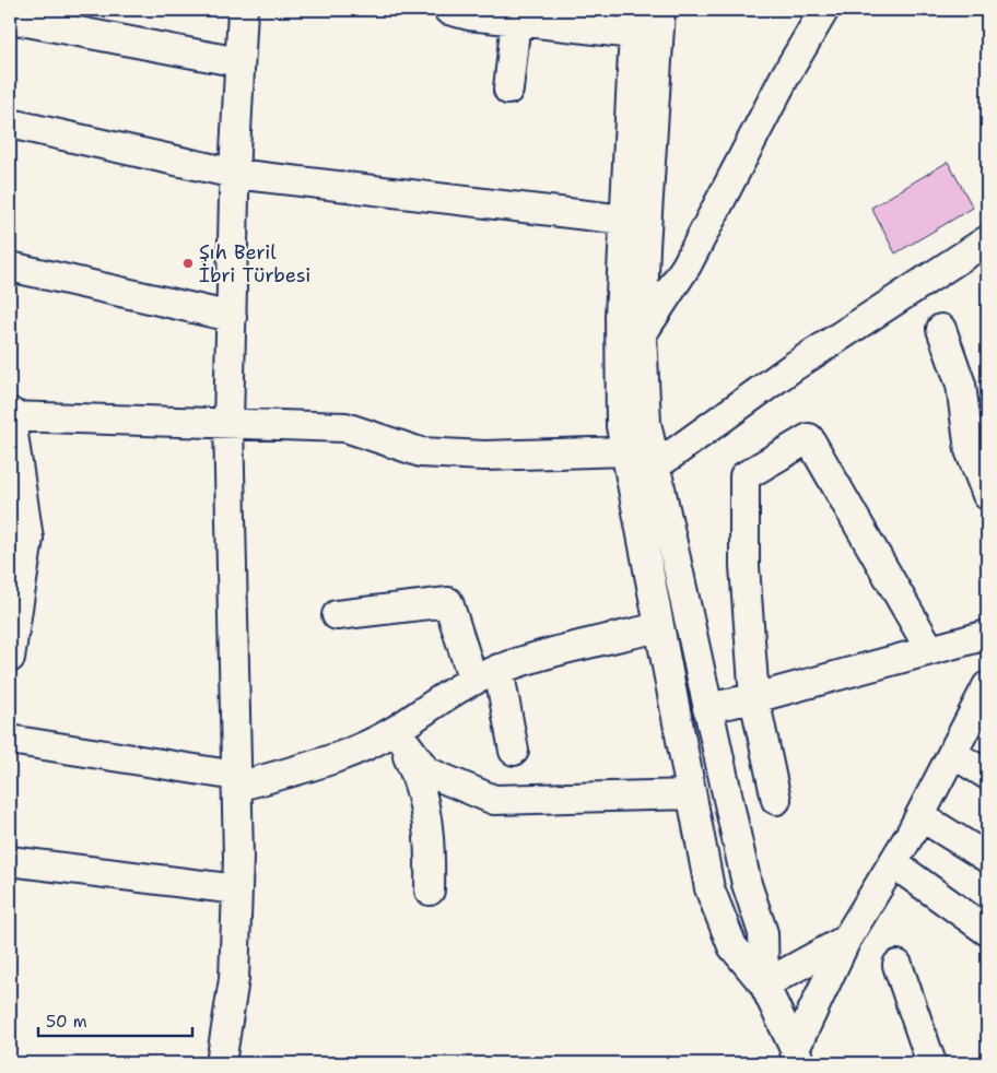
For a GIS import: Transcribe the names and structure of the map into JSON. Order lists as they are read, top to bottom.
{
  "places": ["Şıh Beril İbri Türbesi"],
  "scale_bar": "50 m"
}
